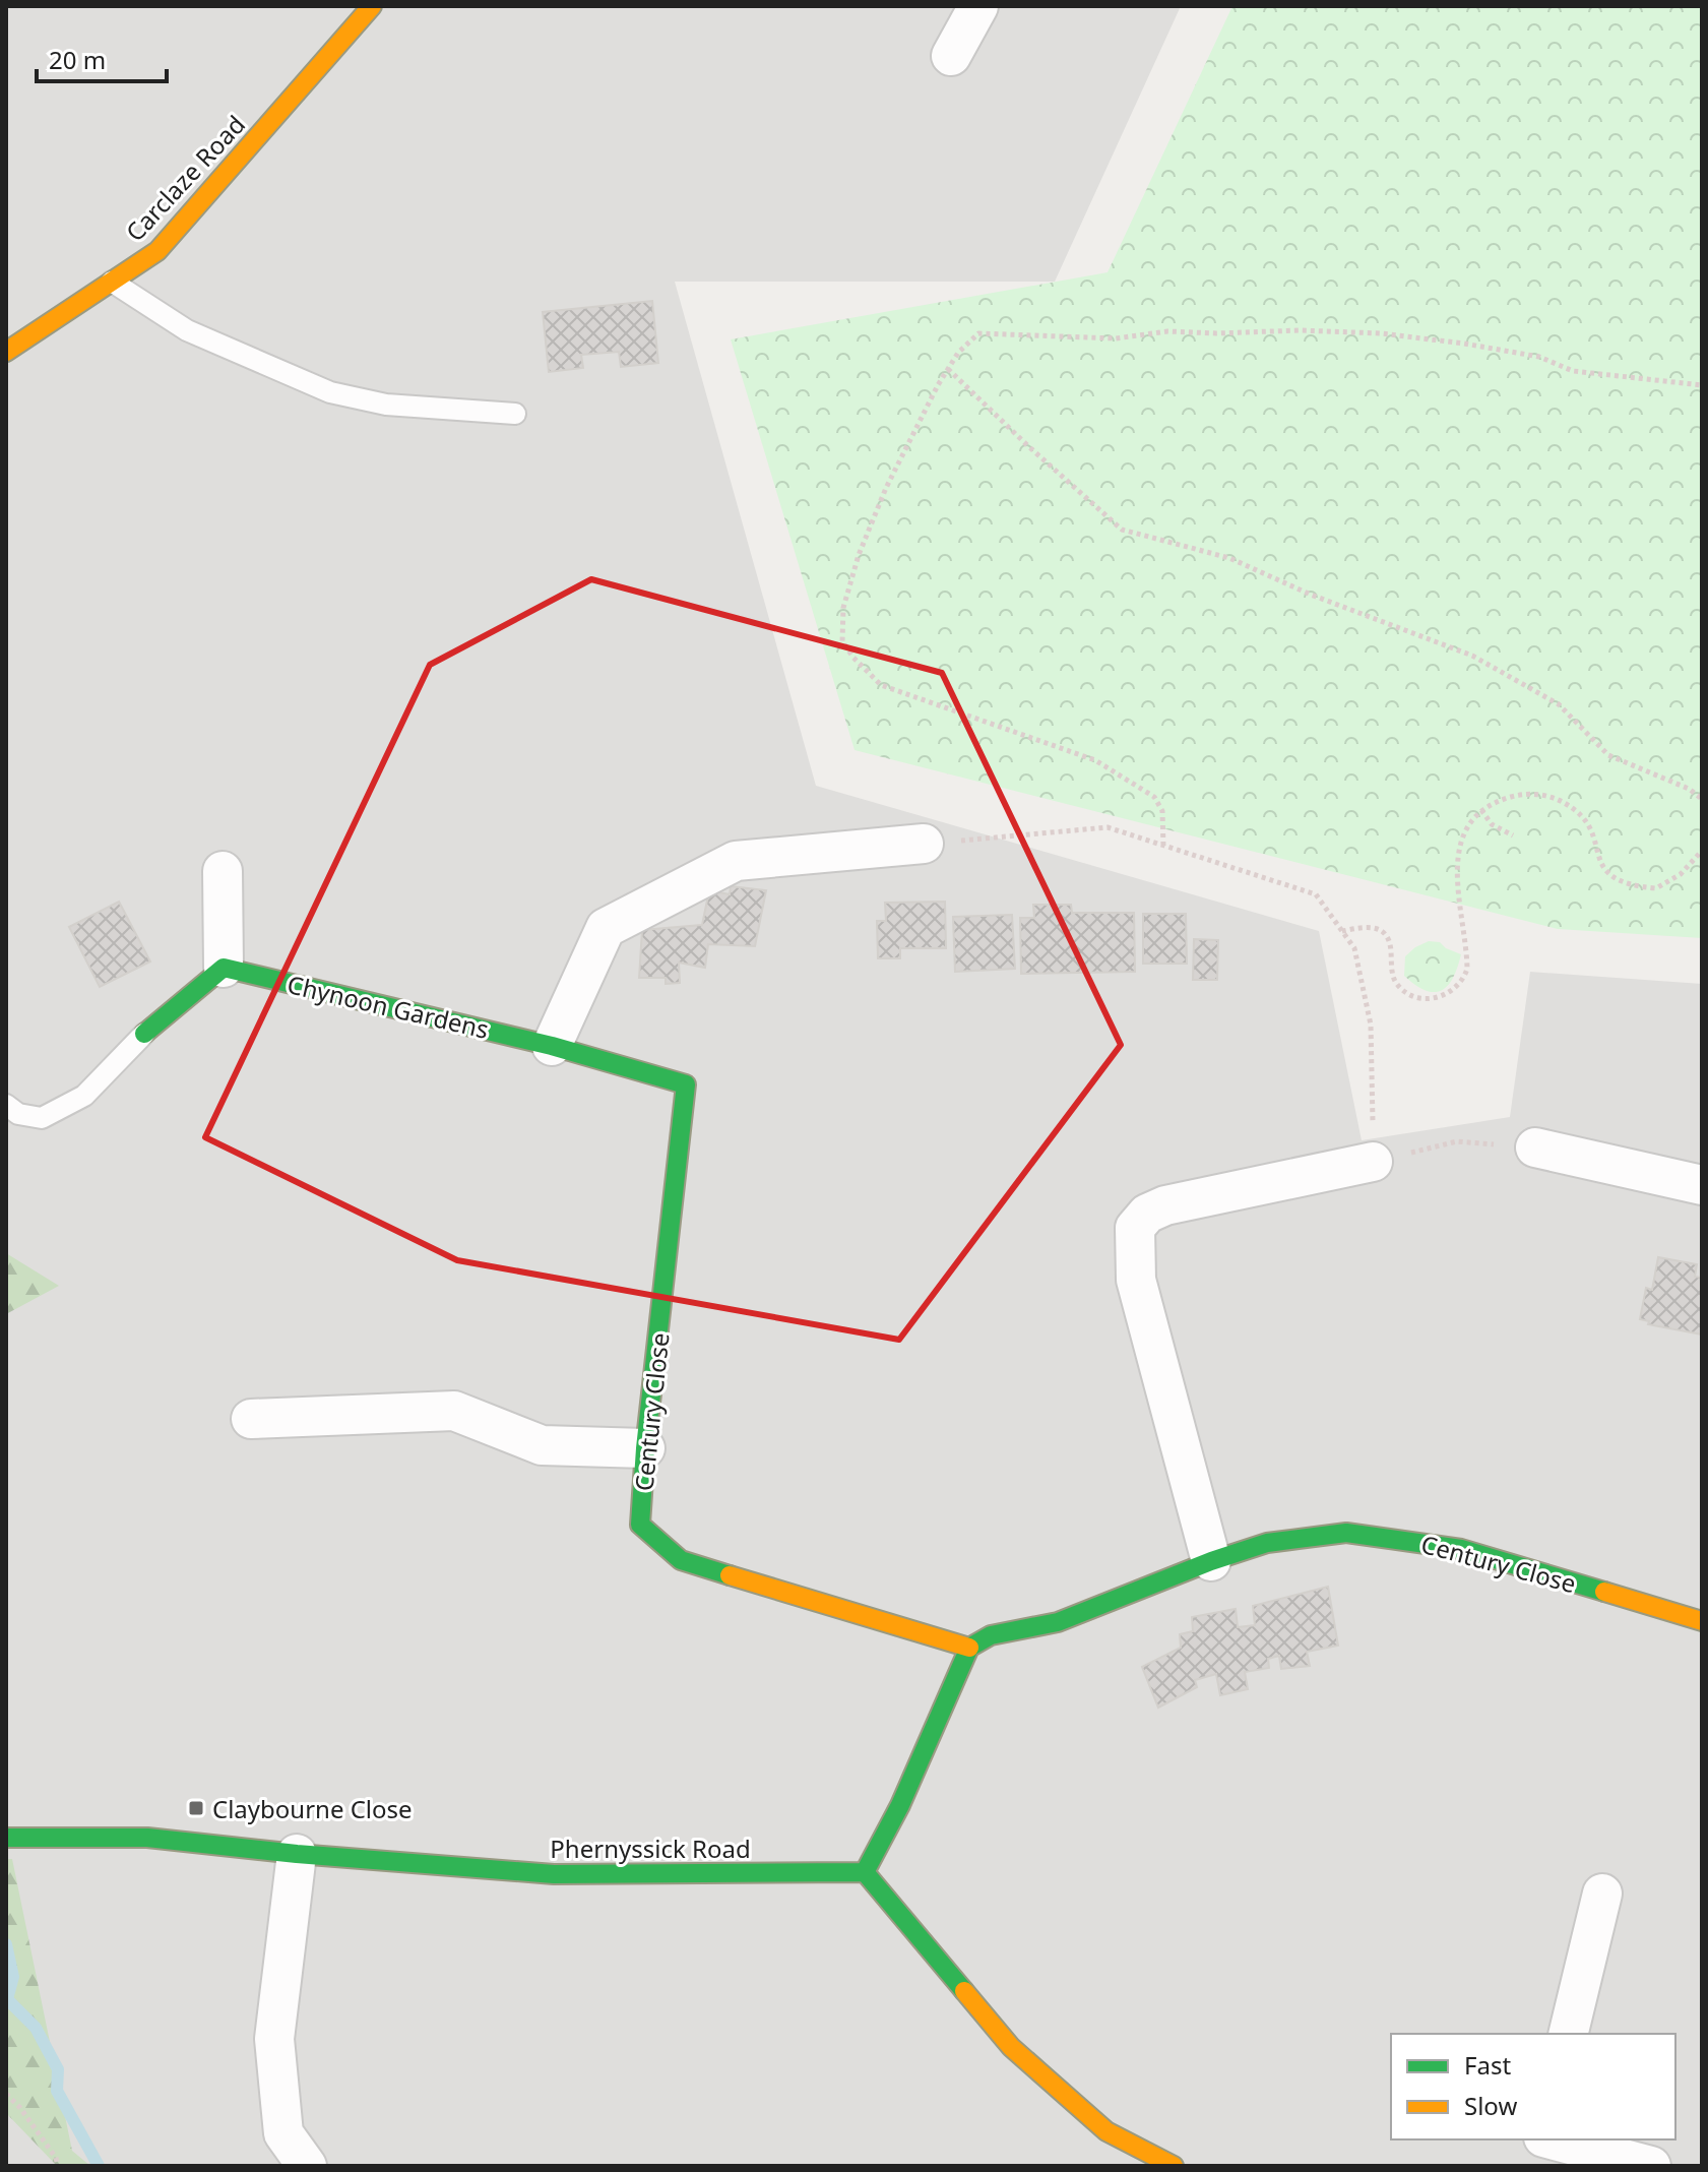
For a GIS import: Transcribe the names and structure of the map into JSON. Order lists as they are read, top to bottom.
{
  "streets": {
    "street": [
      "Carclaze Road",
      "Chynoon Gardens",
      "Century Close",
      "Phernyssick Road"
    ]
  },
  "crossings": [
    ["Chynoon Gardens", "Century Close"]
  ],
  "places": {
    "transit": ["Claybourne Close"]
  },
  "legend": ["Fast", "Slow"],
  "scale_bar": "20 m"
}
